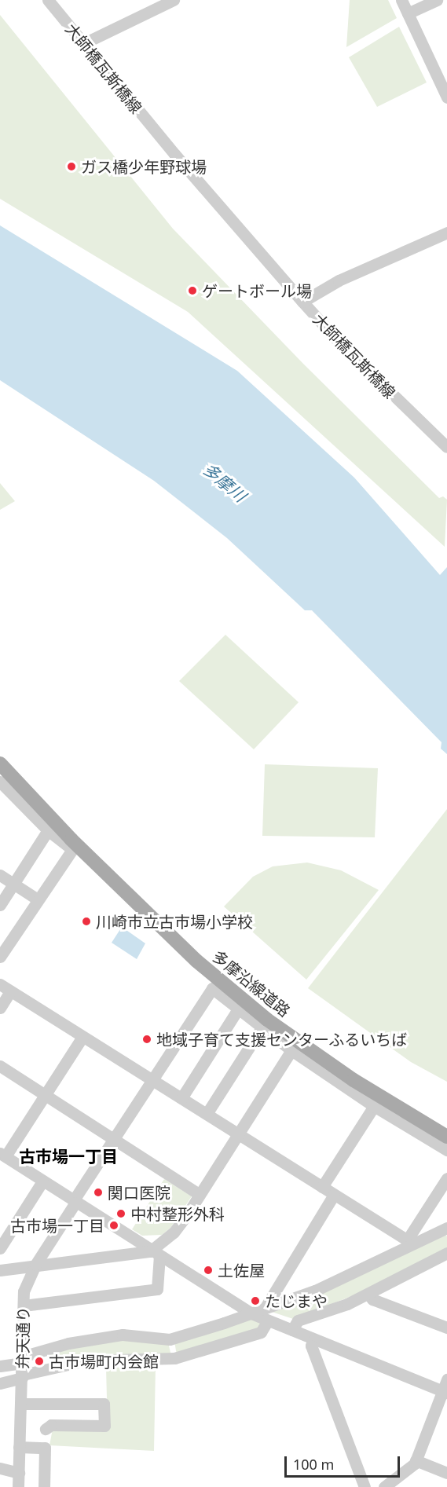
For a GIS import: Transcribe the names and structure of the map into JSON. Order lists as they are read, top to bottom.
{
  "streets": {
    "main road": ["多摩沿線道路"],
    "street": ["大師橋瓦斯橋線", "弁天通り"]
  },
  "districts": ["古市場一丁目"],
  "water": ["多摩川"],
  "places": [
    "ガス橋少年野球場",
    "ゲートボール場",
    "川崎市立古市場小学校",
    "地域子育て支援センターふるいちば",
    "関口医院",
    "中村整形外科",
    "古市場一丁目",
    "土佐屋",
    "たじまや",
    "古市場町内会館"
  ],
  "scale_bar": "100 m"
}
